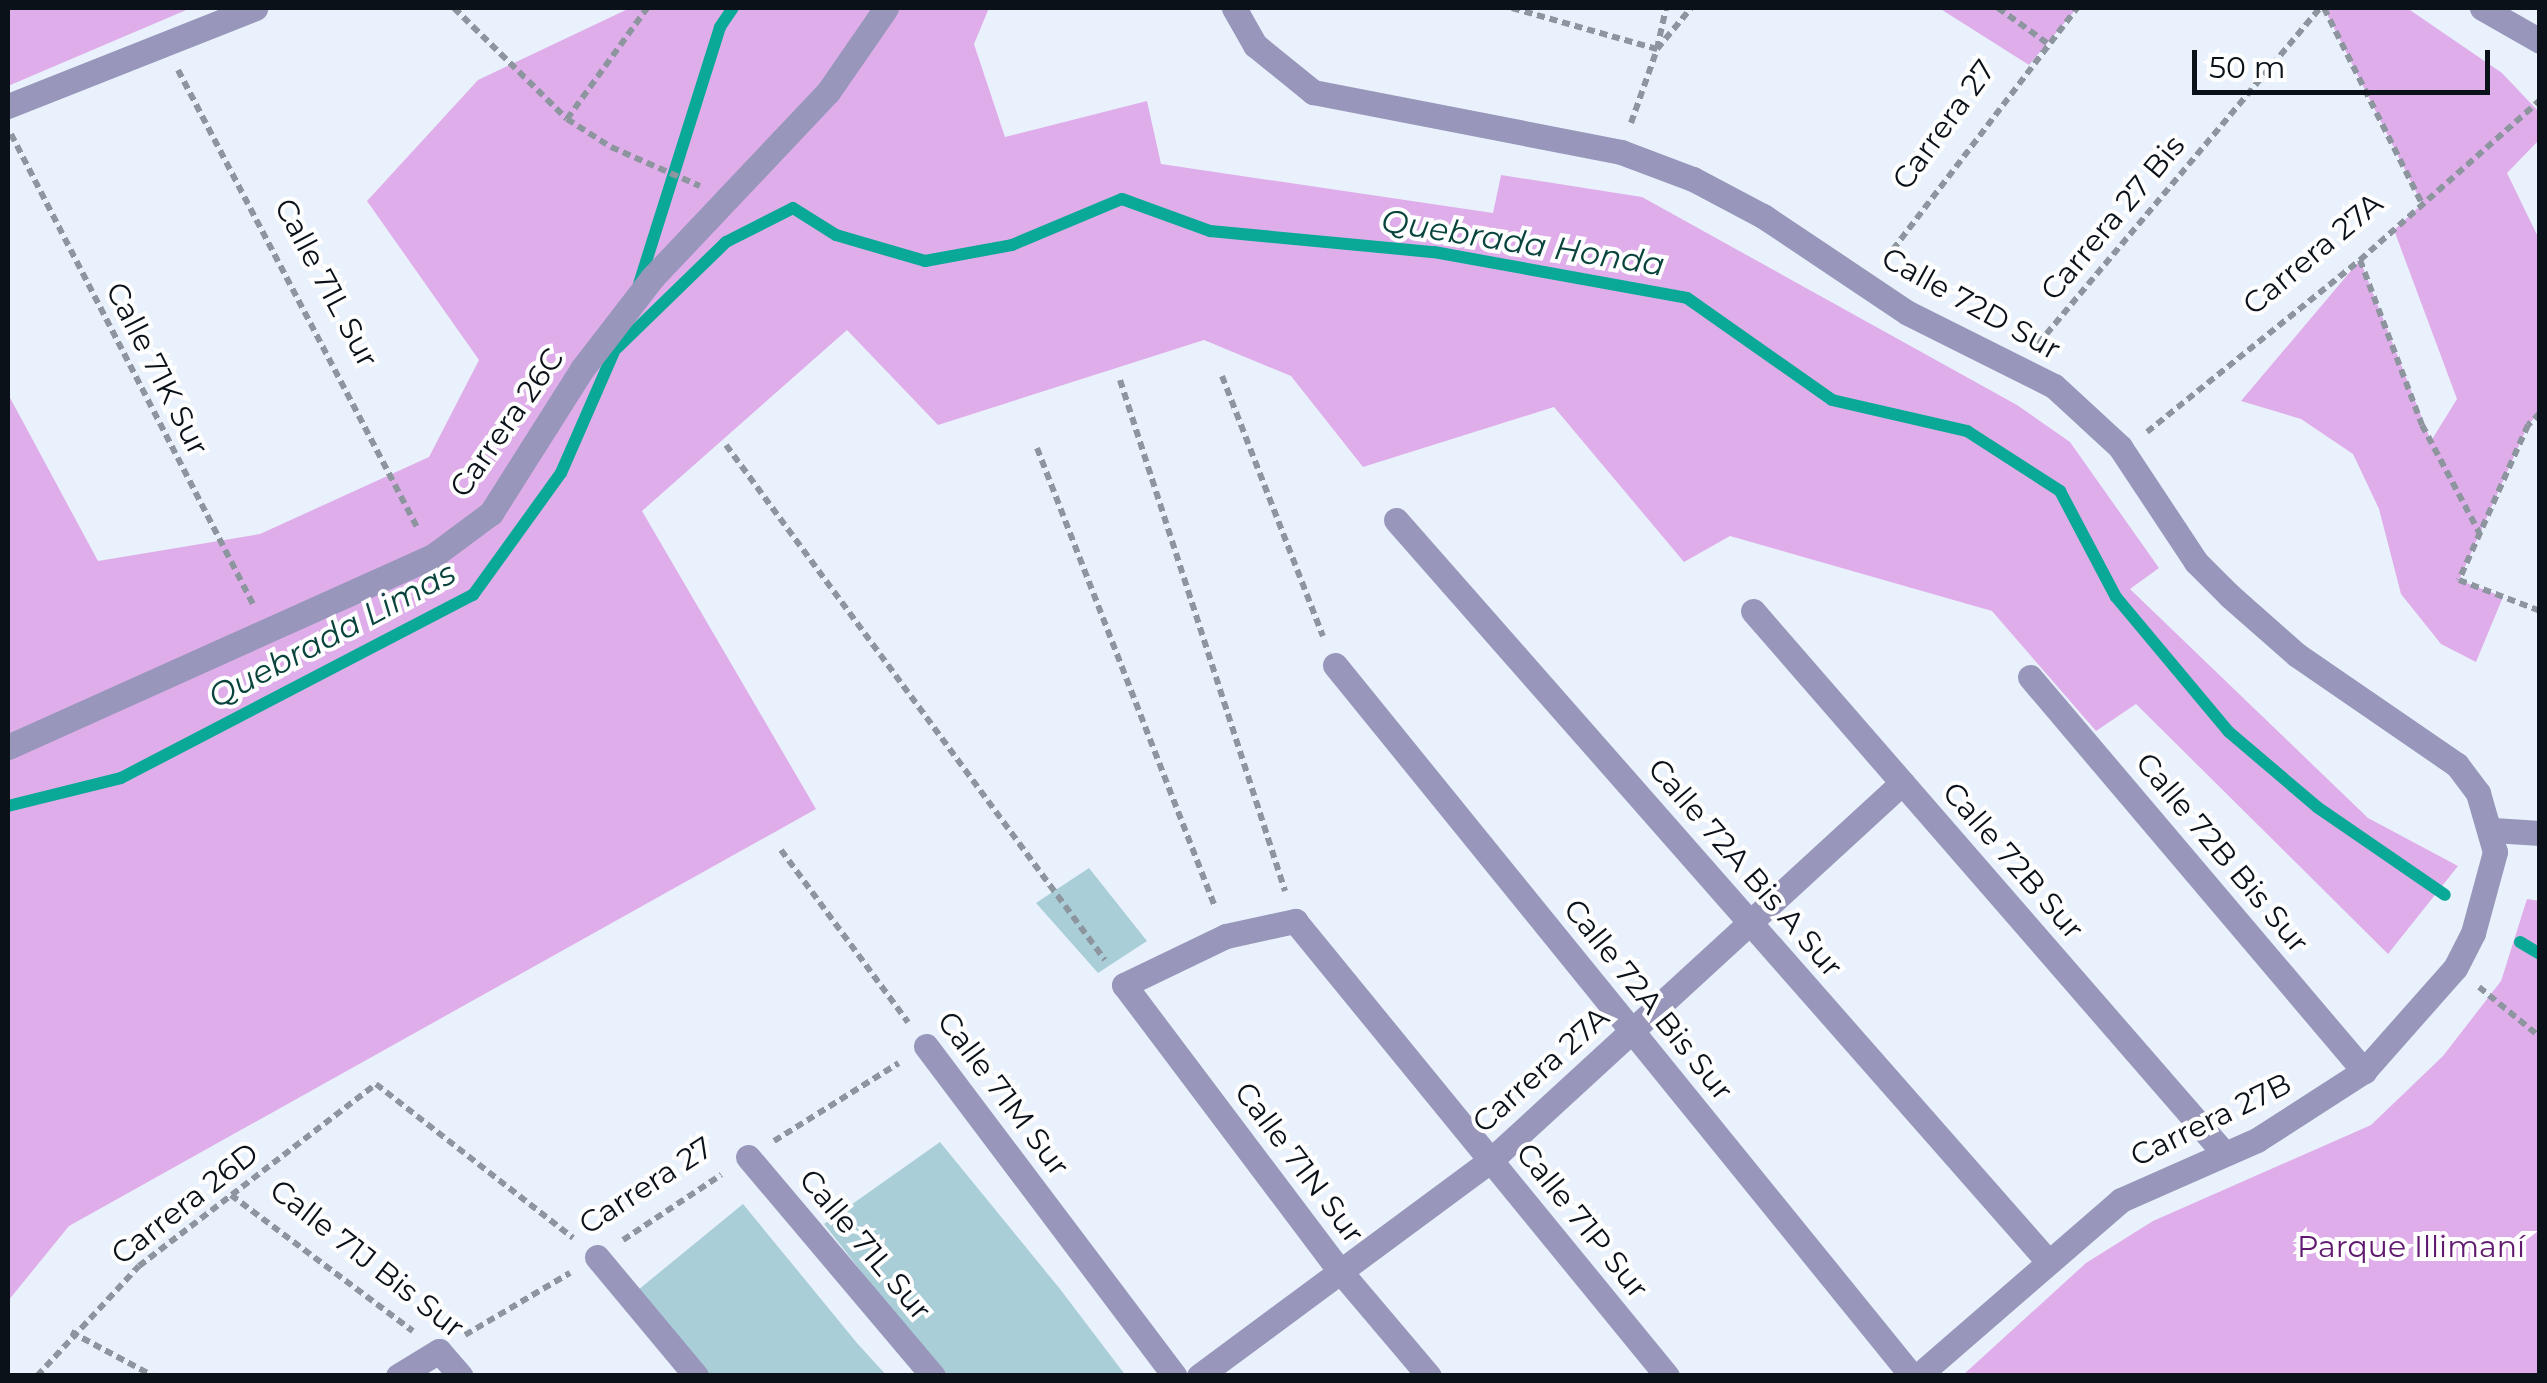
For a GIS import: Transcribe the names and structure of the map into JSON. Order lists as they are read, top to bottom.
{
  "streets": {
    "street": [
      "Carrera 27A",
      "Calle 71L Sur",
      "Calle 72D Sur",
      "Carrera 26C",
      "Calle 72B Bis Sur",
      "Calle 72B Sur",
      "Calle 72A Bis A Sur",
      "Calle 72A Bis Sur",
      "Calle 71M Sur",
      "Carrera 27B",
      "Calle 71N Sur",
      "Calle 71P Sur",
      "Calle 71J Bis Sur"
    ],
    "path": [
      "Carrera 27",
      "Carrera 27 Bis",
      "Calle 71K Sur",
      "Carrera 26D"
    ]
  },
  "crossings": [
    ["Carrera 27", "Calle 71L Sur"],
    ["Carrera 27", "Calle 72D Sur"],
    ["Carrera 27", "Calle 71M Sur"],
    ["Carrera 27", "Carrera 26D"],
    ["Carrera 27", "Calle 71J Bis Sur"],
    ["Carrera 27 Bis", "Calle 72D Sur"],
    ["Carrera 27A", "Calle 72D Sur"],
    ["Carrera 27A", "Calle 72B Sur"],
    ["Carrera 27A", "Calle 72A Bis A Sur"],
    ["Carrera 27A", "Calle 72A Bis Sur"],
    ["Carrera 27A", "Calle 71N Sur"],
    ["Carrera 27A", "Calle 71P Sur"],
    ["Calle 71L Sur", "Carrera 26C"],
    ["Calle 72D Sur", "Carrera 27B"],
    ["Calle 71K Sur", "Carrera 26C"],
    ["Calle 72B Bis Sur", "Carrera 27B"],
    ["Calle 72B Sur", "Carrera 27B"],
    ["Calle 72A Bis A Sur", "Carrera 27B"],
    ["Calle 72A Bis Sur", "Carrera 27B"],
    ["Carrera 26D", "Calle 71J Bis Sur"]
  ],
  "water": ["Quebrada Honda", "Quebrada Limas"],
  "parks": ["Parque Illimaní"],
  "scale_bar": "50 m"
}
